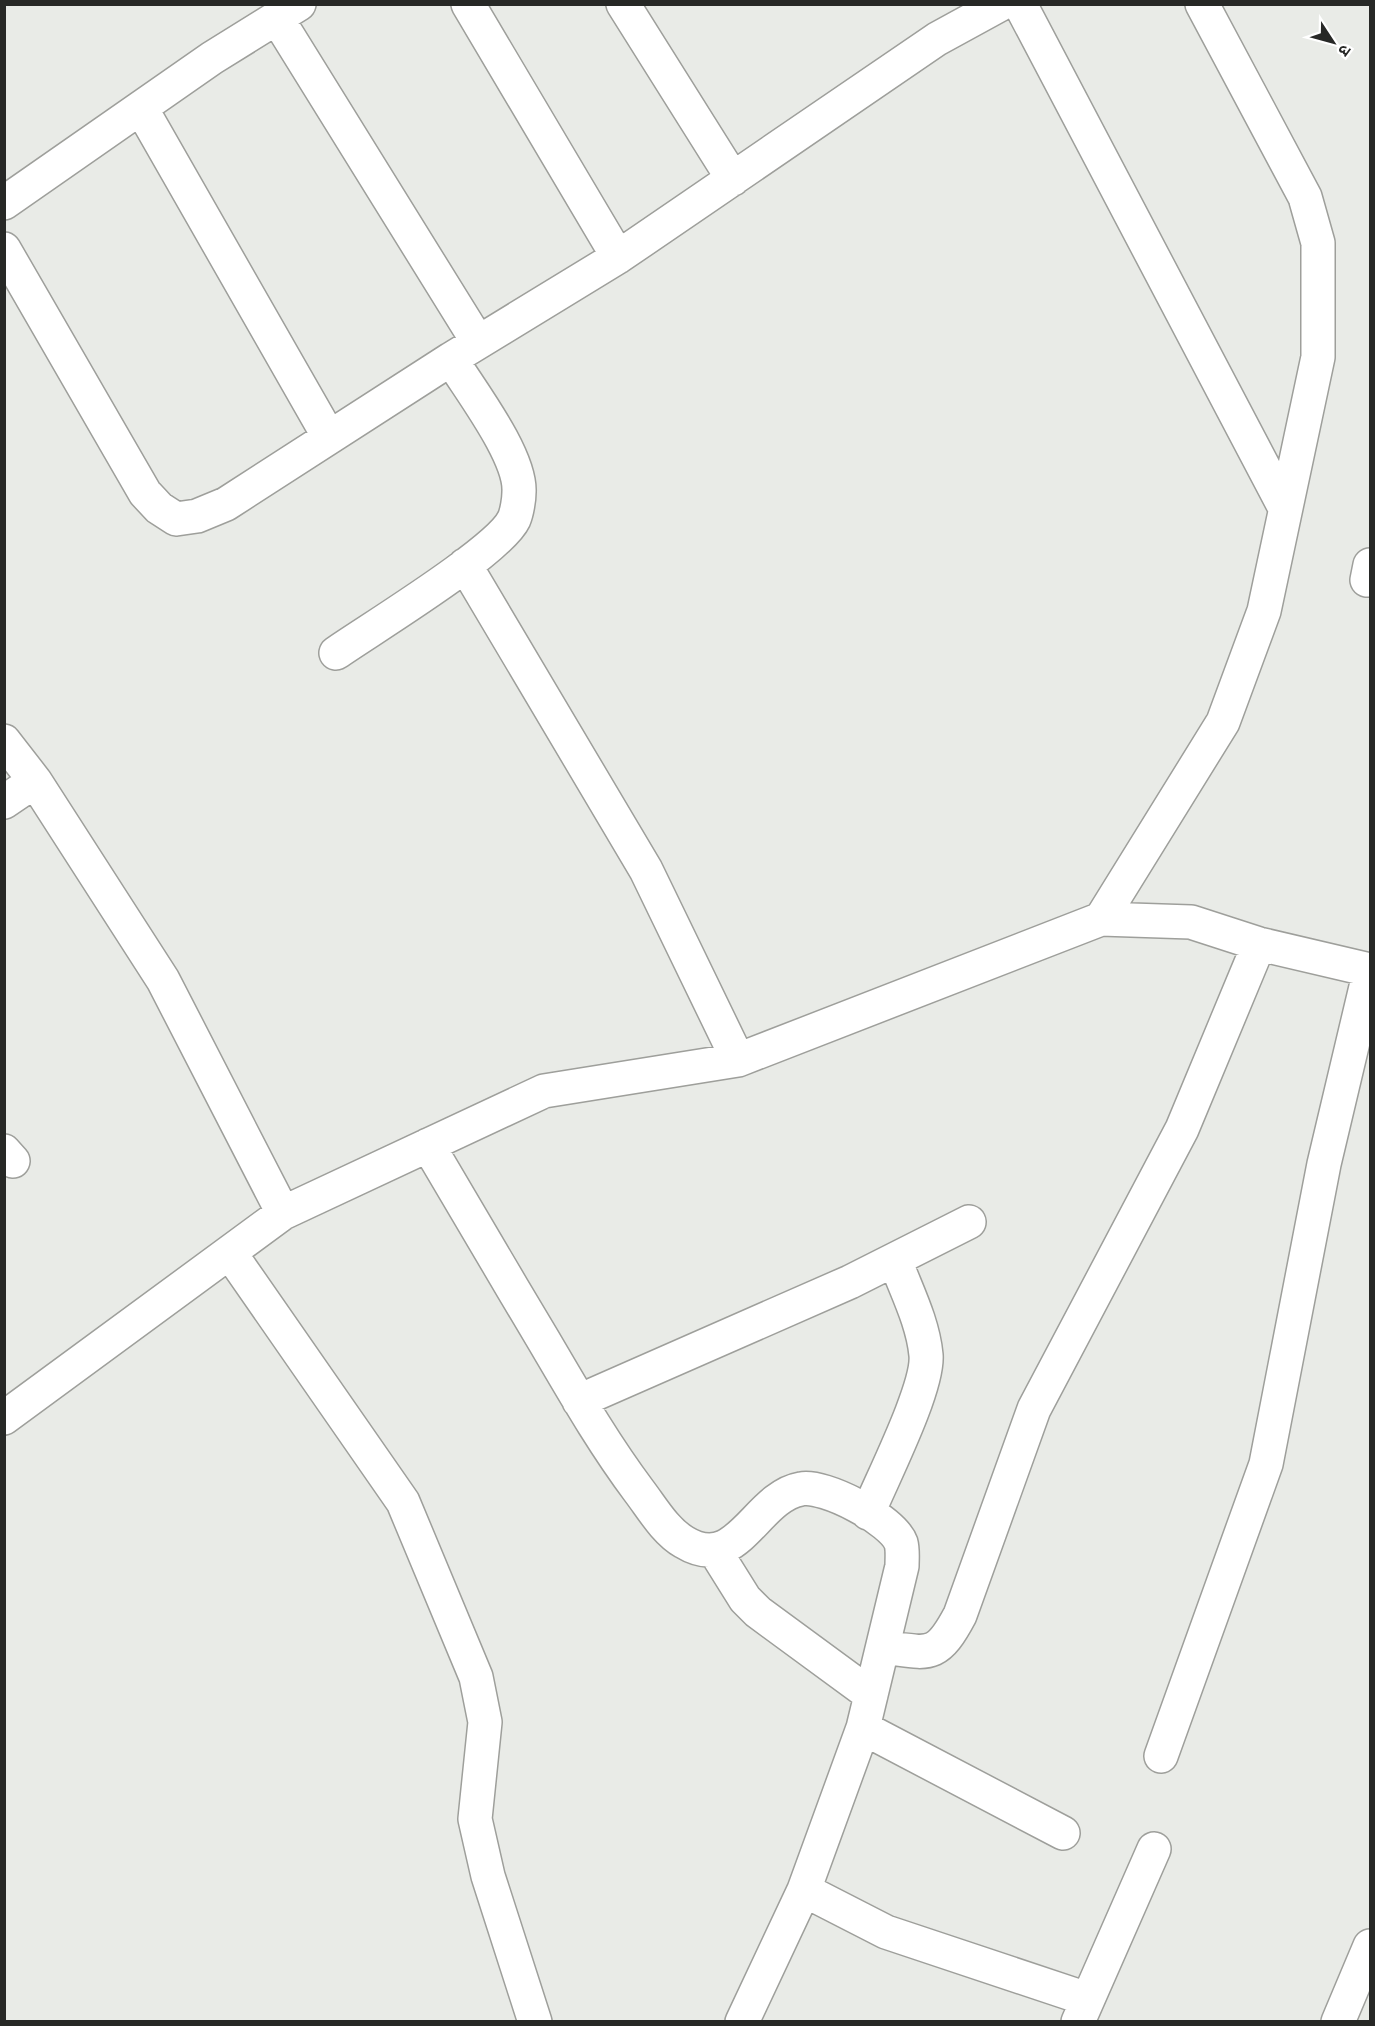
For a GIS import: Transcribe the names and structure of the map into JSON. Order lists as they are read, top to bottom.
{
  "north": "bottom right"
}
